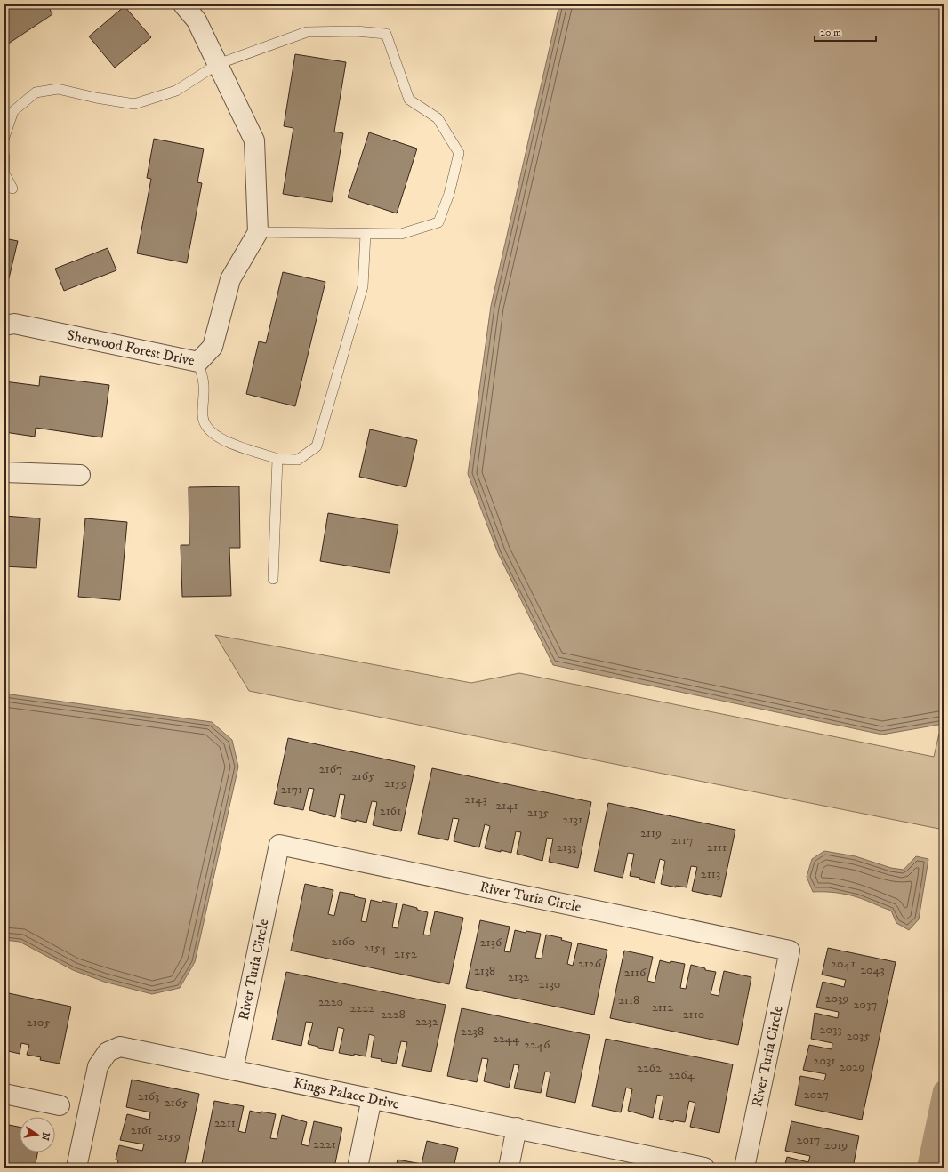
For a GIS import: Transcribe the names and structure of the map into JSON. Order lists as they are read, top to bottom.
{
  "streets": {
    "street": ["Sherwood Forest Drive", "River Turia Circle", "Kings Palace Drive"]
  },
  "crossings": [
    ["River Turia Circle", "Kings Palace Drive"]
  ],
  "house_numbers": [
    "2167",
    "2165",
    "2159",
    "2171",
    "2143",
    "2141",
    "2161",
    "2135",
    "2131",
    "2119",
    "2117",
    "2133",
    "2111",
    "2113",
    "2160",
    "2136",
    "2154",
    "2152",
    "2126",
    "2041",
    "2043",
    "2138",
    "2116",
    "2132",
    "2130",
    "2039",
    "2118",
    "2220",
    "2037",
    "2112",
    "2222",
    "2228",
    "2110",
    "2232",
    "2105",
    "2033",
    "2238",
    "2035",
    "2244",
    "2246",
    "2031",
    "2029",
    "2262",
    "2264",
    "2027",
    "2163",
    "2165",
    "2211",
    "2161",
    "2159",
    "2017",
    "2221",
    "2019"
  ],
  "scale_bar": "20 m",
  "north": "right"
}
